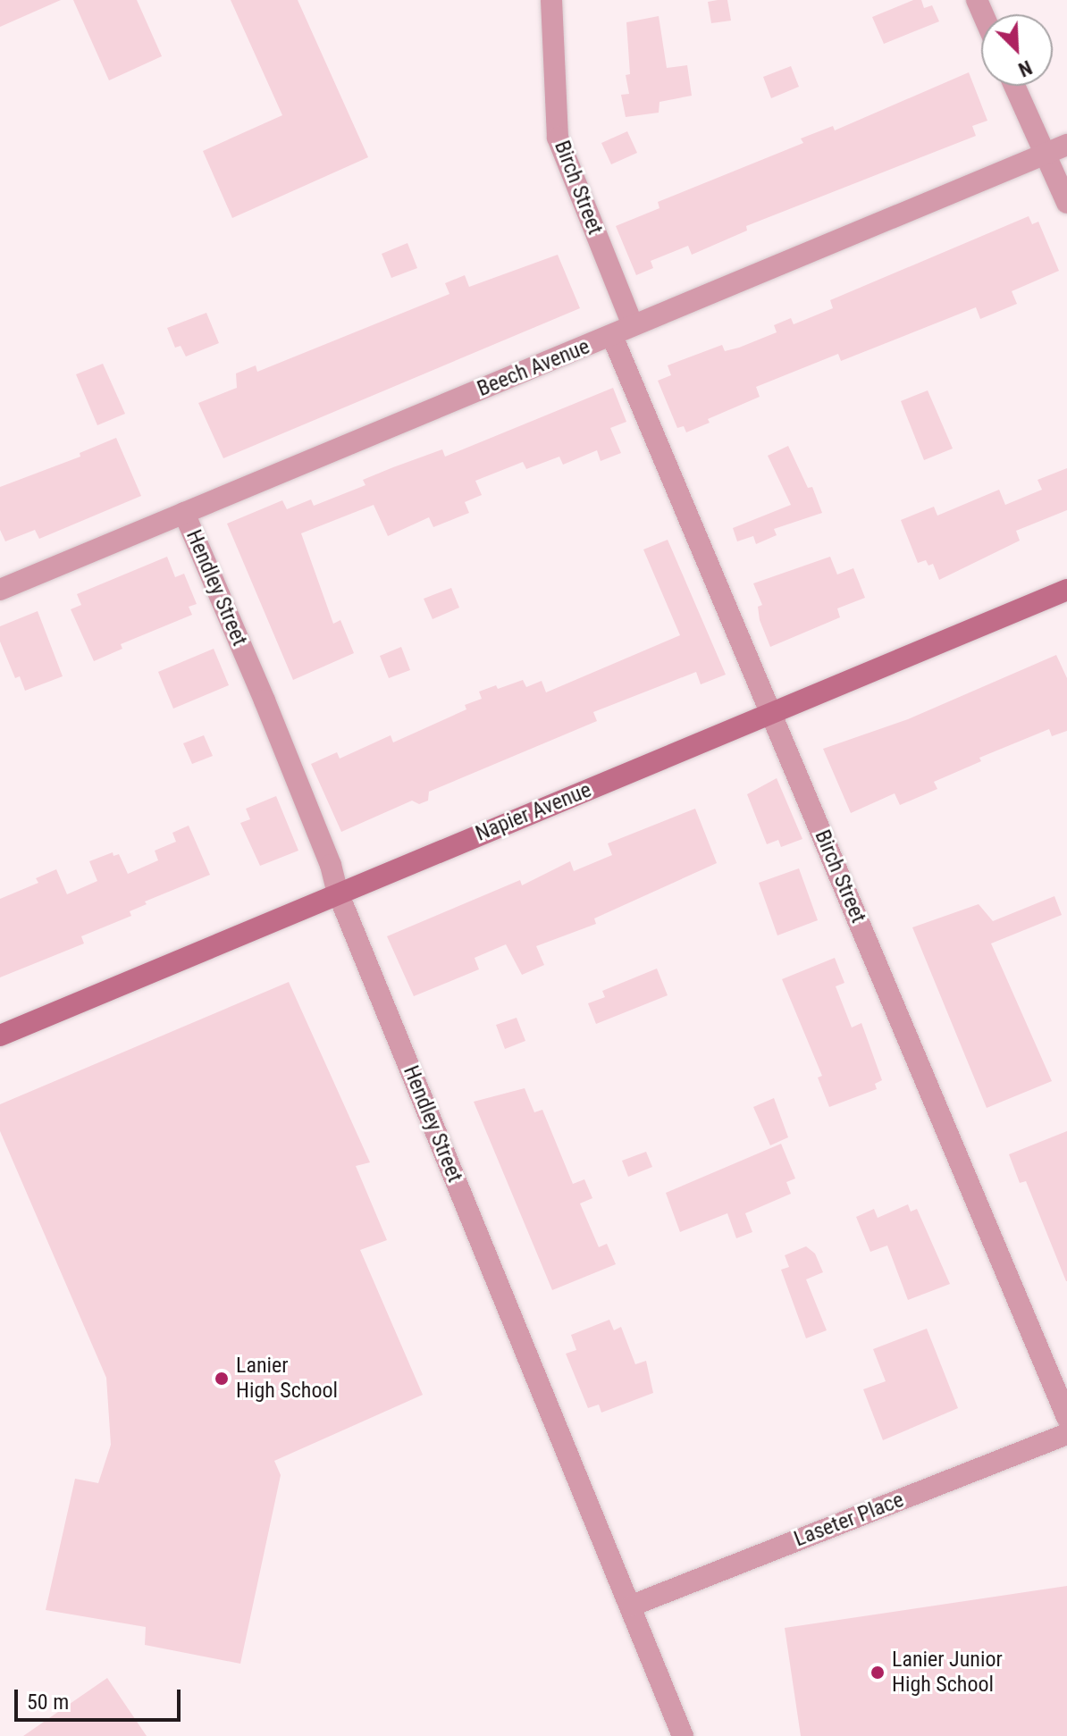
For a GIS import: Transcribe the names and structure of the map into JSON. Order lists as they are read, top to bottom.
{
  "streets": {
    "street": [
      "Birch Street",
      "Beech Avenue",
      "Hendley Street",
      "Napier Avenue",
      "Laseter Place"
    ]
  },
  "crossings": [
    ["Birch Street", "Beech Avenue"],
    ["Birch Street", "Napier Avenue"],
    ["Beech Avenue", "Hendley Street"],
    ["Hendley Street", "Napier Avenue"],
    ["Hendley Street", "Laseter Place"]
  ],
  "places": ["Lanier High School", "Lanier Junior High School"],
  "scale_bar": "50 m",
  "north": "bottom right"
}
